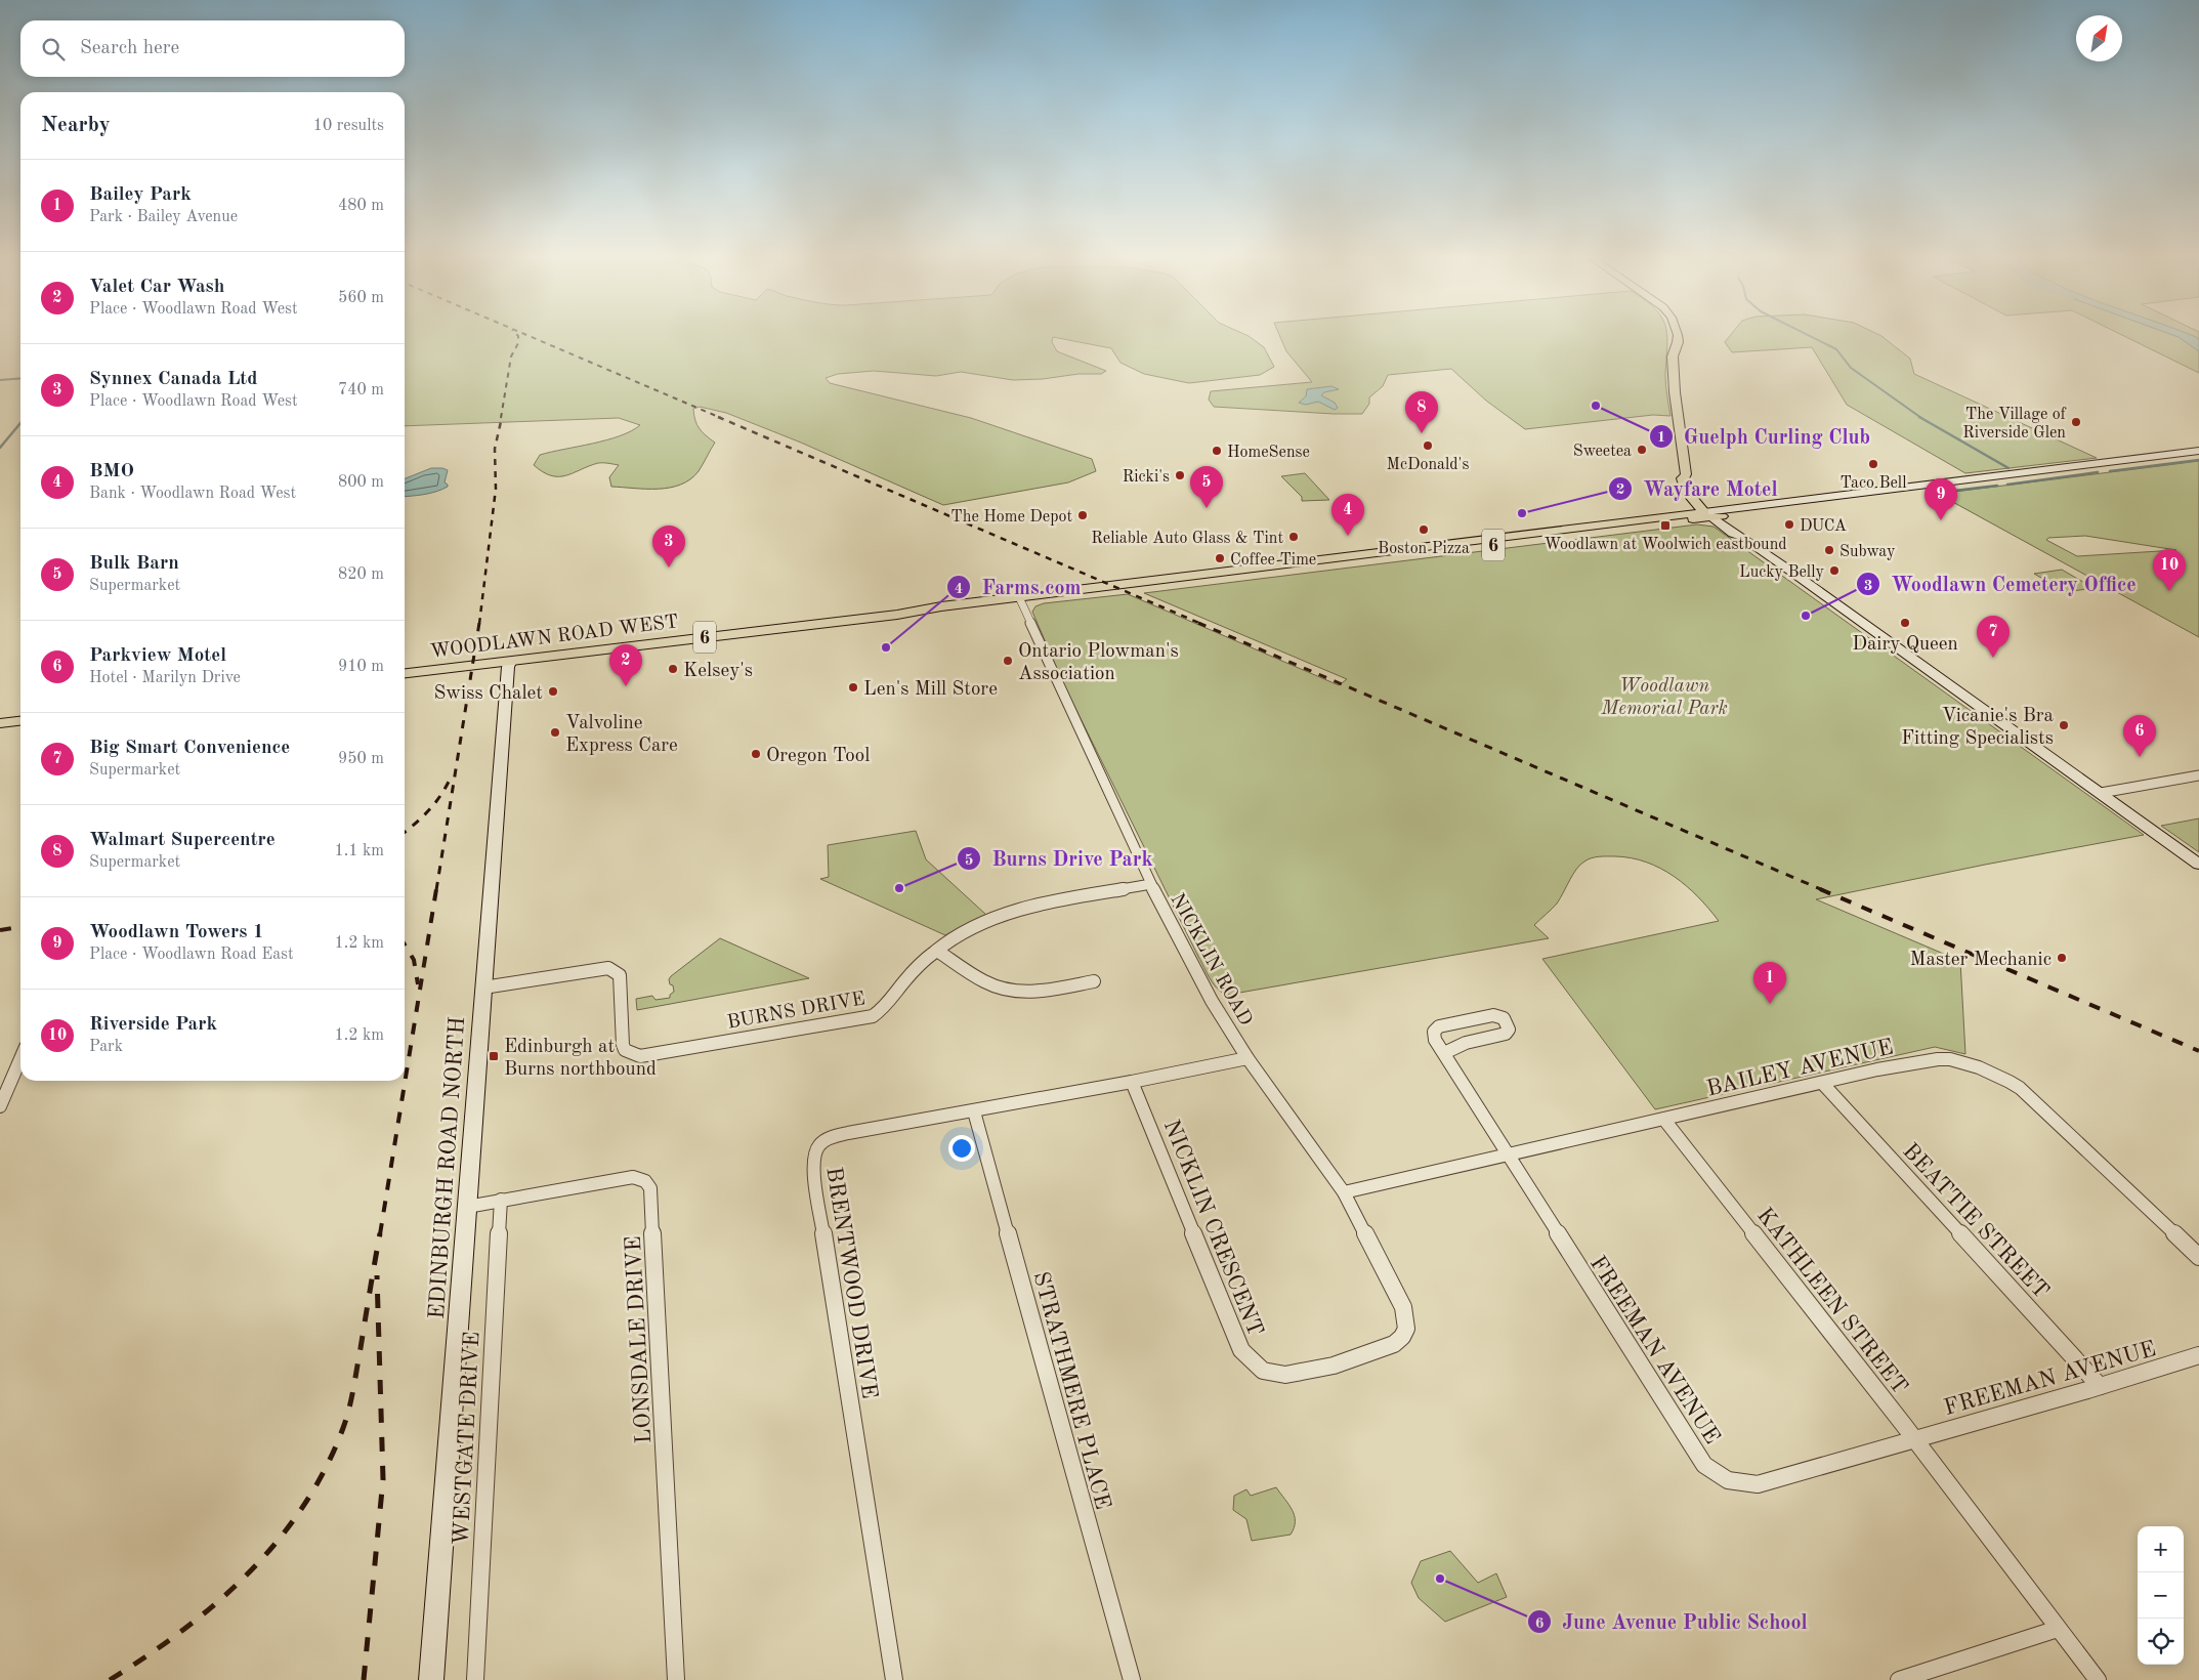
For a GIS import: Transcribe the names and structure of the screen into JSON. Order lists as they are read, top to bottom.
{
  "streets": {
    "main road": ["6", "WOODLAWN ROAD WEST", "EDINBURGH ROAD NORTH"],
    "street": [
      "NICKLIN ROAD",
      "BURNS DRIVE",
      "BAILEY AVENUE",
      "BEATTIE STREET",
      "NICKLIN CRESCENT",
      "BRENTWOOD DRIVE",
      "KATHLEEN STREET",
      "LONSDALE DRIVE",
      "FREEMAN AVENUE",
      "STRATHMERE PLACE",
      "WESTGATE DRIVE"
    ]
  },
  "crossings": [
    ["WOODLAWN ROAD WEST", "NICKLIN ROAD"],
    ["WOODLAWN ROAD WEST", "EDINBURGH ROAD NORTH"],
    ["NICKLIN ROAD", "BURNS DRIVE"],
    ["NICKLIN ROAD", "NICKLIN CRESCENT"],
    ["NICKLIN ROAD", "BRENTWOOD DRIVE"],
    ["BURNS DRIVE", "EDINBURGH ROAD NORTH"],
    ["BAILEY AVENUE", "BEATTIE STREET"],
    ["BAILEY AVENUE", "NICKLIN CRESCENT"],
    ["BAILEY AVENUE", "KATHLEEN STREET"],
    ["BAILEY AVENUE", "FREEMAN AVENUE"],
    ["EDINBURGH ROAD NORTH", "LONSDALE DRIVE"],
    ["BEATTIE STREET", "FREEMAN AVENUE"],
    ["NICKLIN CRESCENT", "BRENTWOOD DRIVE"],
    ["BRENTWOOD DRIVE", "STRATHMERE PLACE"],
    ["KATHLEEN STREET", "FREEMAN AVENUE"],
    ["LONSDALE DRIVE", "WESTGATE DRIVE"]
  ],
  "parks": ["Woodlawn Memorial Park"],
  "places": {
    "other": [
      "Guelph Curling Club",
      "The Village of Riverside Glen",
      "McDonald's",
      "Sweetea",
      "HomeSense",
      "Taco Bell",
      "Ricki's",
      "Wayfare Motel",
      "The Home Depot",
      "DUCA",
      "Boston Pizza",
      "Reliable Auto Glass & Tint",
      "Subway",
      "Coffee Time",
      "Lucky Belly",
      "Woodlawn Cemetery Office",
      "Dairy Queen",
      "Farms.com",
      "Ontario Plowman's Association",
      "Kelsey's",
      "Len's Mill Store",
      "Swiss Chalet",
      "Vicanie's Bra Fitting Specialists",
      "Valvoline Express Care",
      "Oregon Tool",
      "Burns Drive Park",
      "Master Mechanic",
      "June Avenue Public School"
    ],
    "transit": ["Woodlawn at Woolwich eastbound", "Edinburgh at Burns northbound"]
  },
  "north": "top right",
  "page": {
    "search": "Search here",
    "heading": ["Nearby", "10 results"],
    "list": [
      {
        "mark": "1",
        "name": "Bailey Park",
        "note": "Park · Bailey Avenue",
        "value": "480 m"
      },
      {
        "mark": "2",
        "name": "Valet Car Wash",
        "note": "Place · Woodlawn Road West",
        "value": "560 m"
      },
      {
        "mark": "3",
        "name": "Synnex Canada Ltd",
        "note": "Place · Woodlawn Road West",
        "value": "740 m"
      },
      {
        "mark": "4",
        "name": "BMO",
        "note": "Bank · Woodlawn Road West",
        "value": "800 m"
      },
      {
        "mark": "5",
        "name": "Bulk Barn",
        "note": "Supermarket",
        "value": "820 m"
      },
      {
        "mark": "6",
        "name": "Parkview Motel",
        "note": "Hotel · Marilyn Drive",
        "value": "910 m"
      },
      {
        "mark": "7",
        "name": "Big Smart Convenience",
        "note": "Supermarket",
        "value": "950 m"
      },
      {
        "mark": "8",
        "name": "Walmart Supercentre",
        "note": "Supermarket",
        "value": "1.1 km"
      },
      {
        "mark": "9",
        "name": "Woodlawn Towers 1",
        "note": "Place · Woodlawn Road East",
        "value": "1.2 km"
      },
      {
        "mark": "10",
        "name": "Riverside Park",
        "note": "Park",
        "value": "1.2 km"
      }
    ],
    "pins": [
      "8",
      "5",
      "9",
      "4",
      "3",
      "10",
      "7",
      "2",
      "6",
      "1"
    ],
    "map_buttons": ["+", "−"]
  }
}
